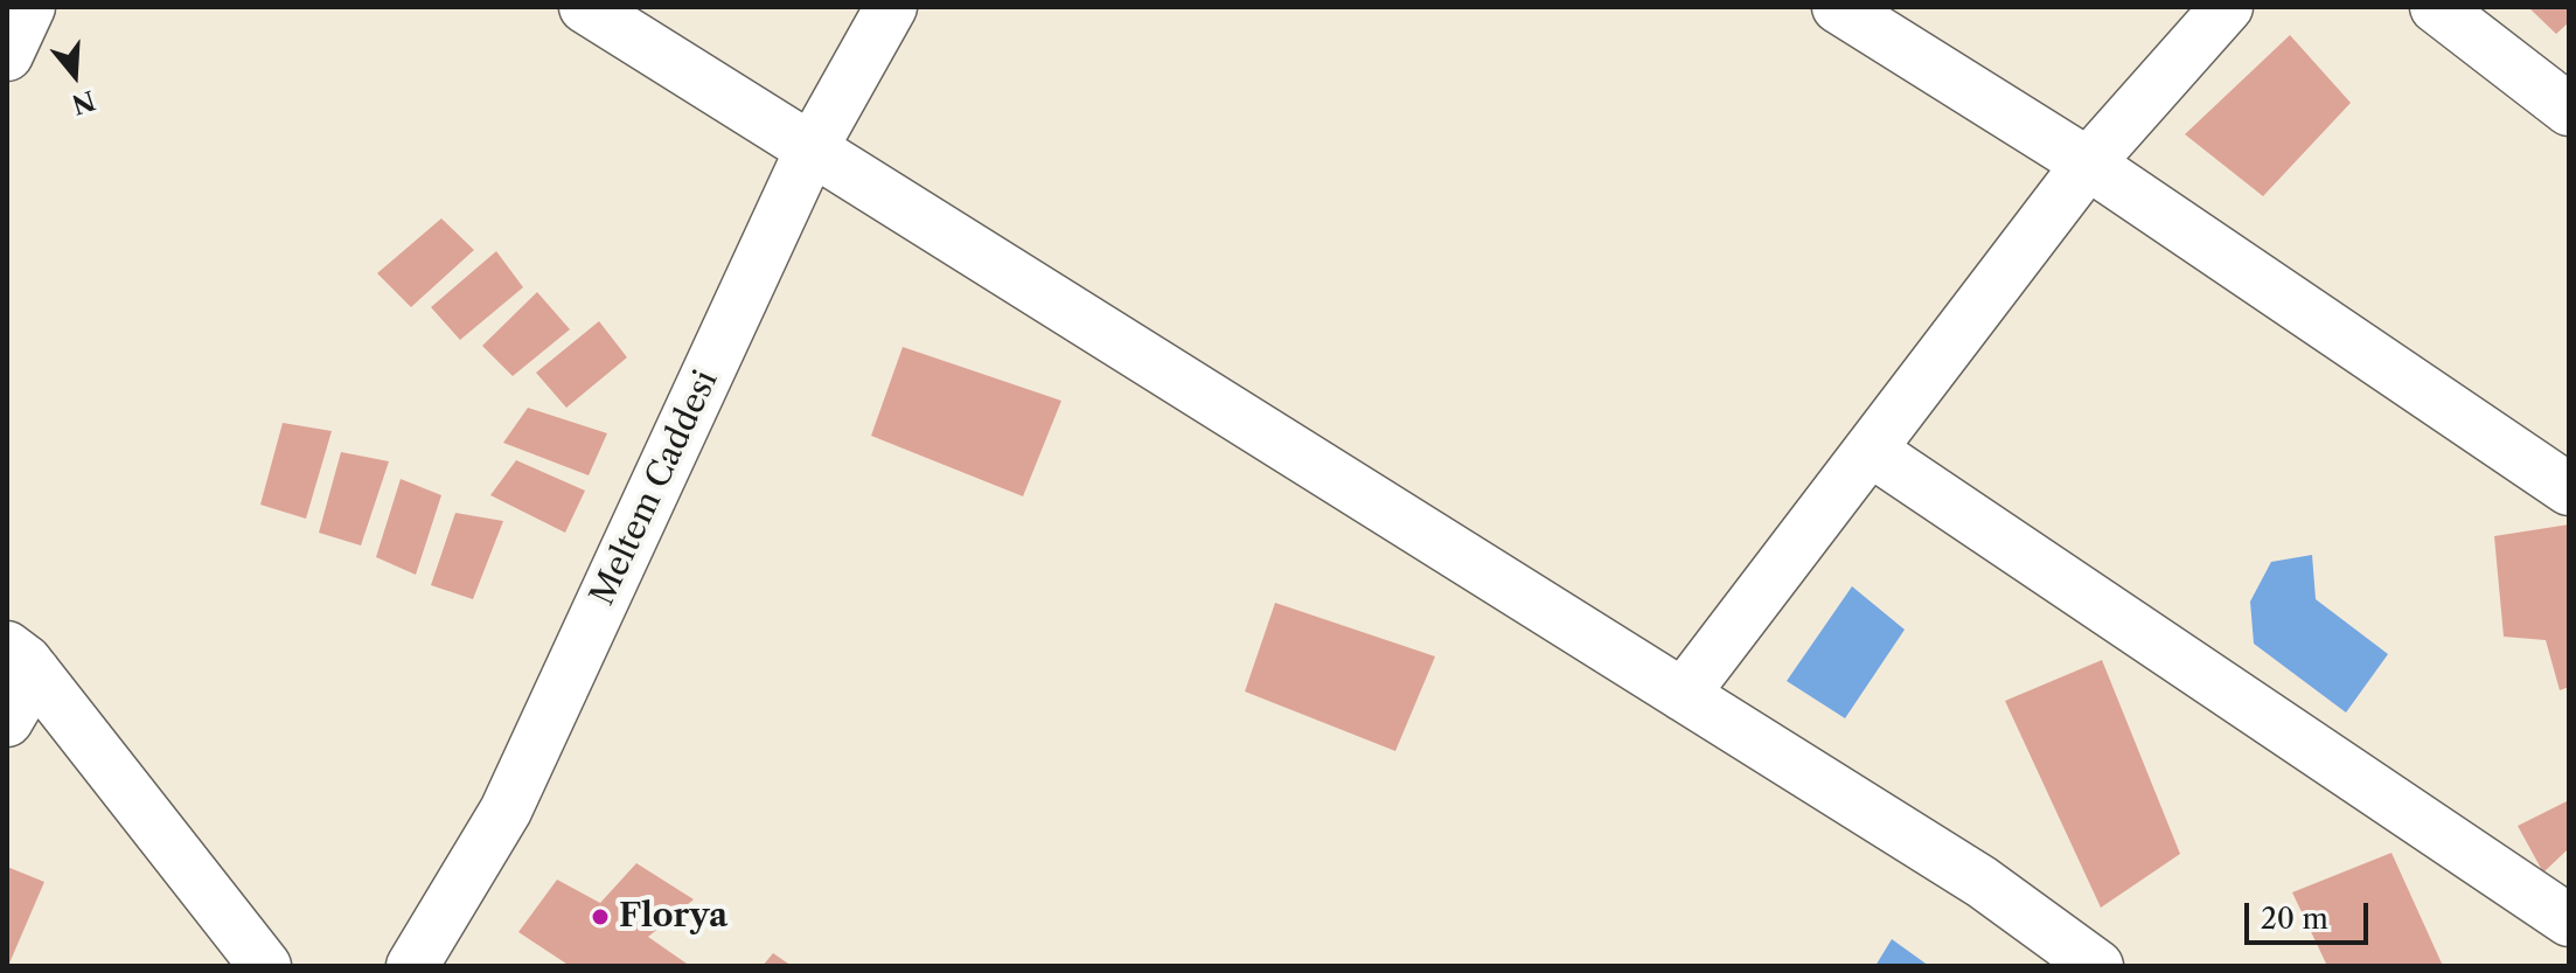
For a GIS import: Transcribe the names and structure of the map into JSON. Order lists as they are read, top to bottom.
{
  "streets": {
    "street": ["Meltem Caddesi"]
  },
  "places": ["Florya"],
  "scale_bar": "20 m",
  "north": "bottom"
}
